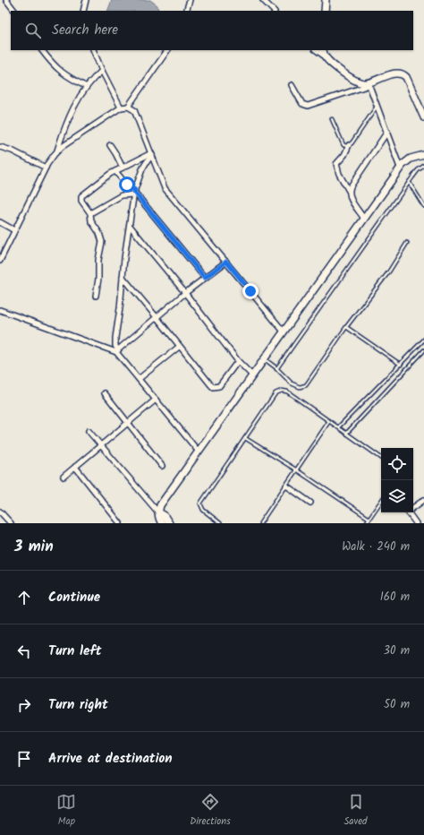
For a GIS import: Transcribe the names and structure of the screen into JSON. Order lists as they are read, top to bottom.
{
  "page": {
    "search": "Search here",
    "heading": ["3 min", "Walk · 240 m"],
    "list": [
      ["Continue", "160 m"],
      ["Turn left", "30 m"],
      ["Turn right", "50 m"],
      "Arrive at destination"
    ],
    "nav": ["Map", "Directions", "Saved"]
  }
}
